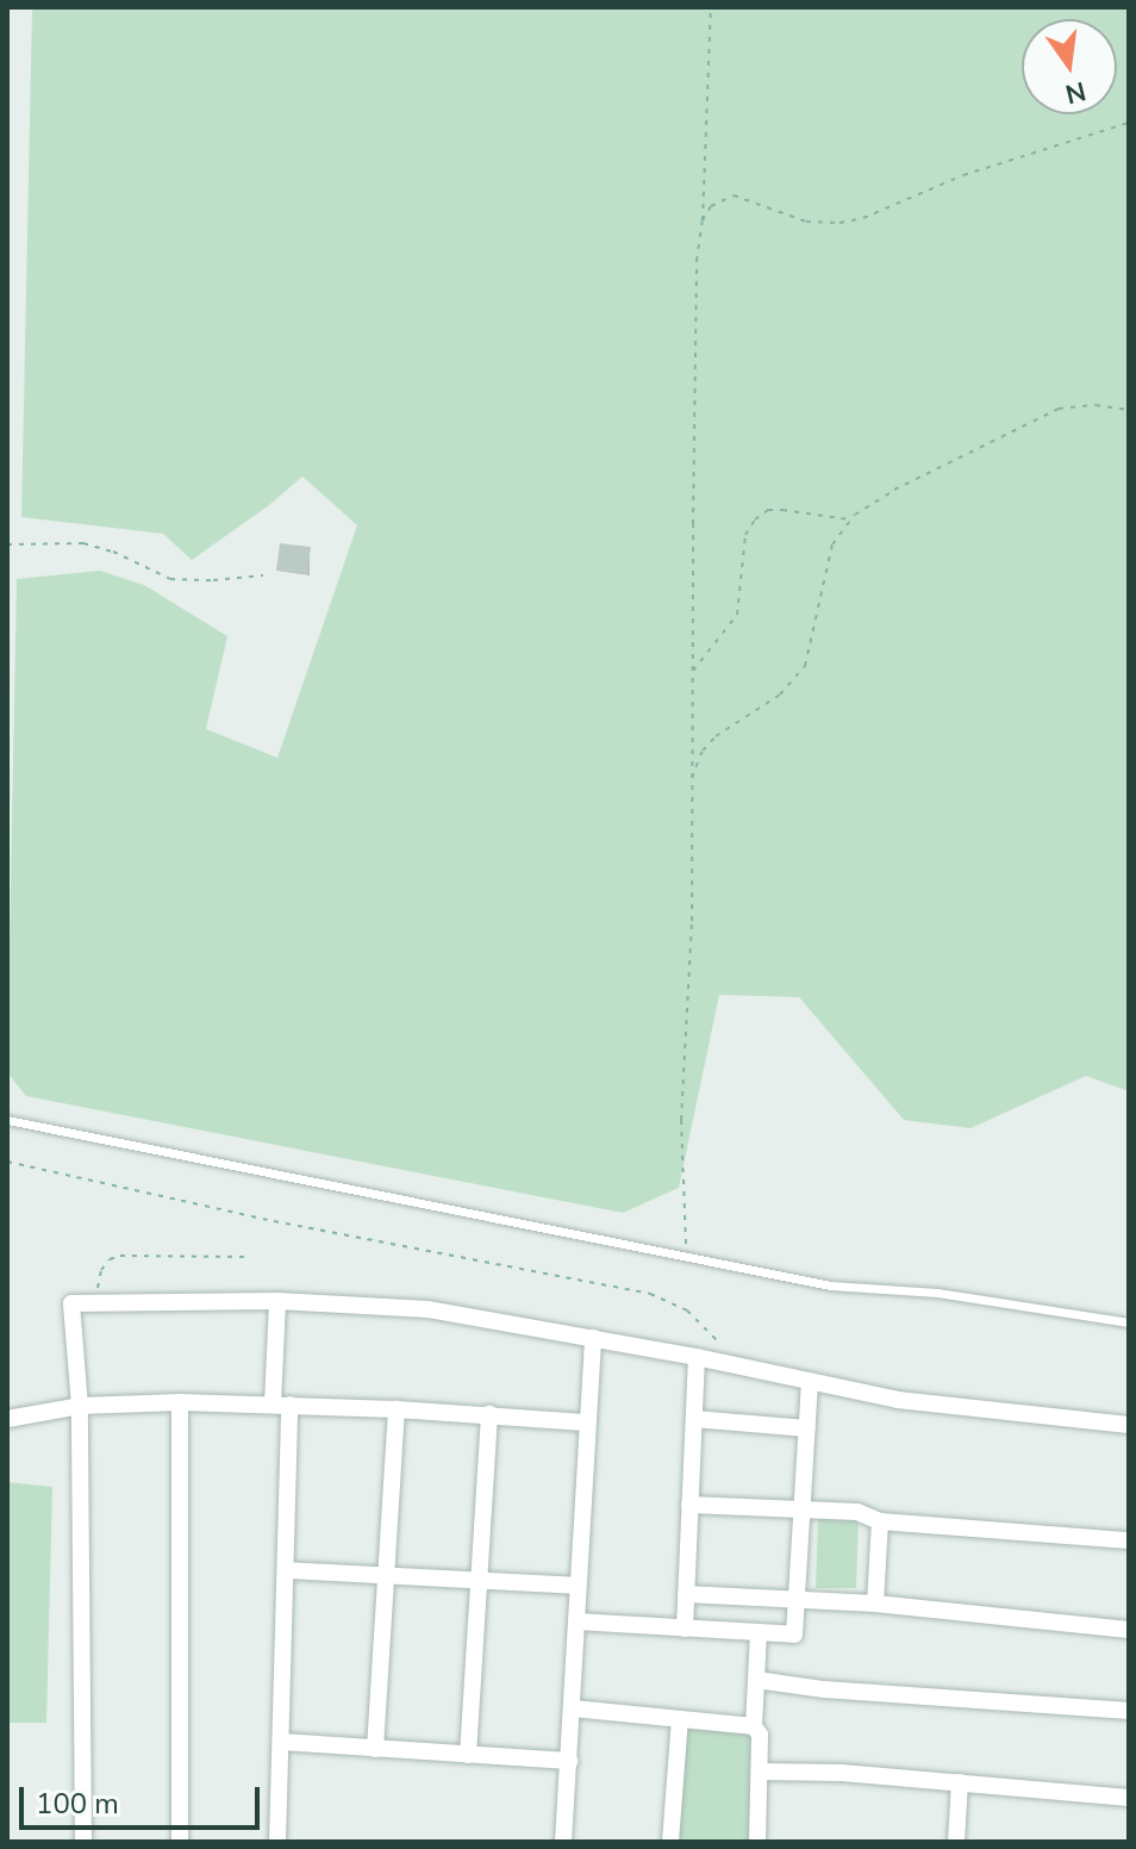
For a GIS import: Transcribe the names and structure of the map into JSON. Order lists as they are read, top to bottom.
{
  "scale_bar": "100 m",
  "north": "bottom"
}
